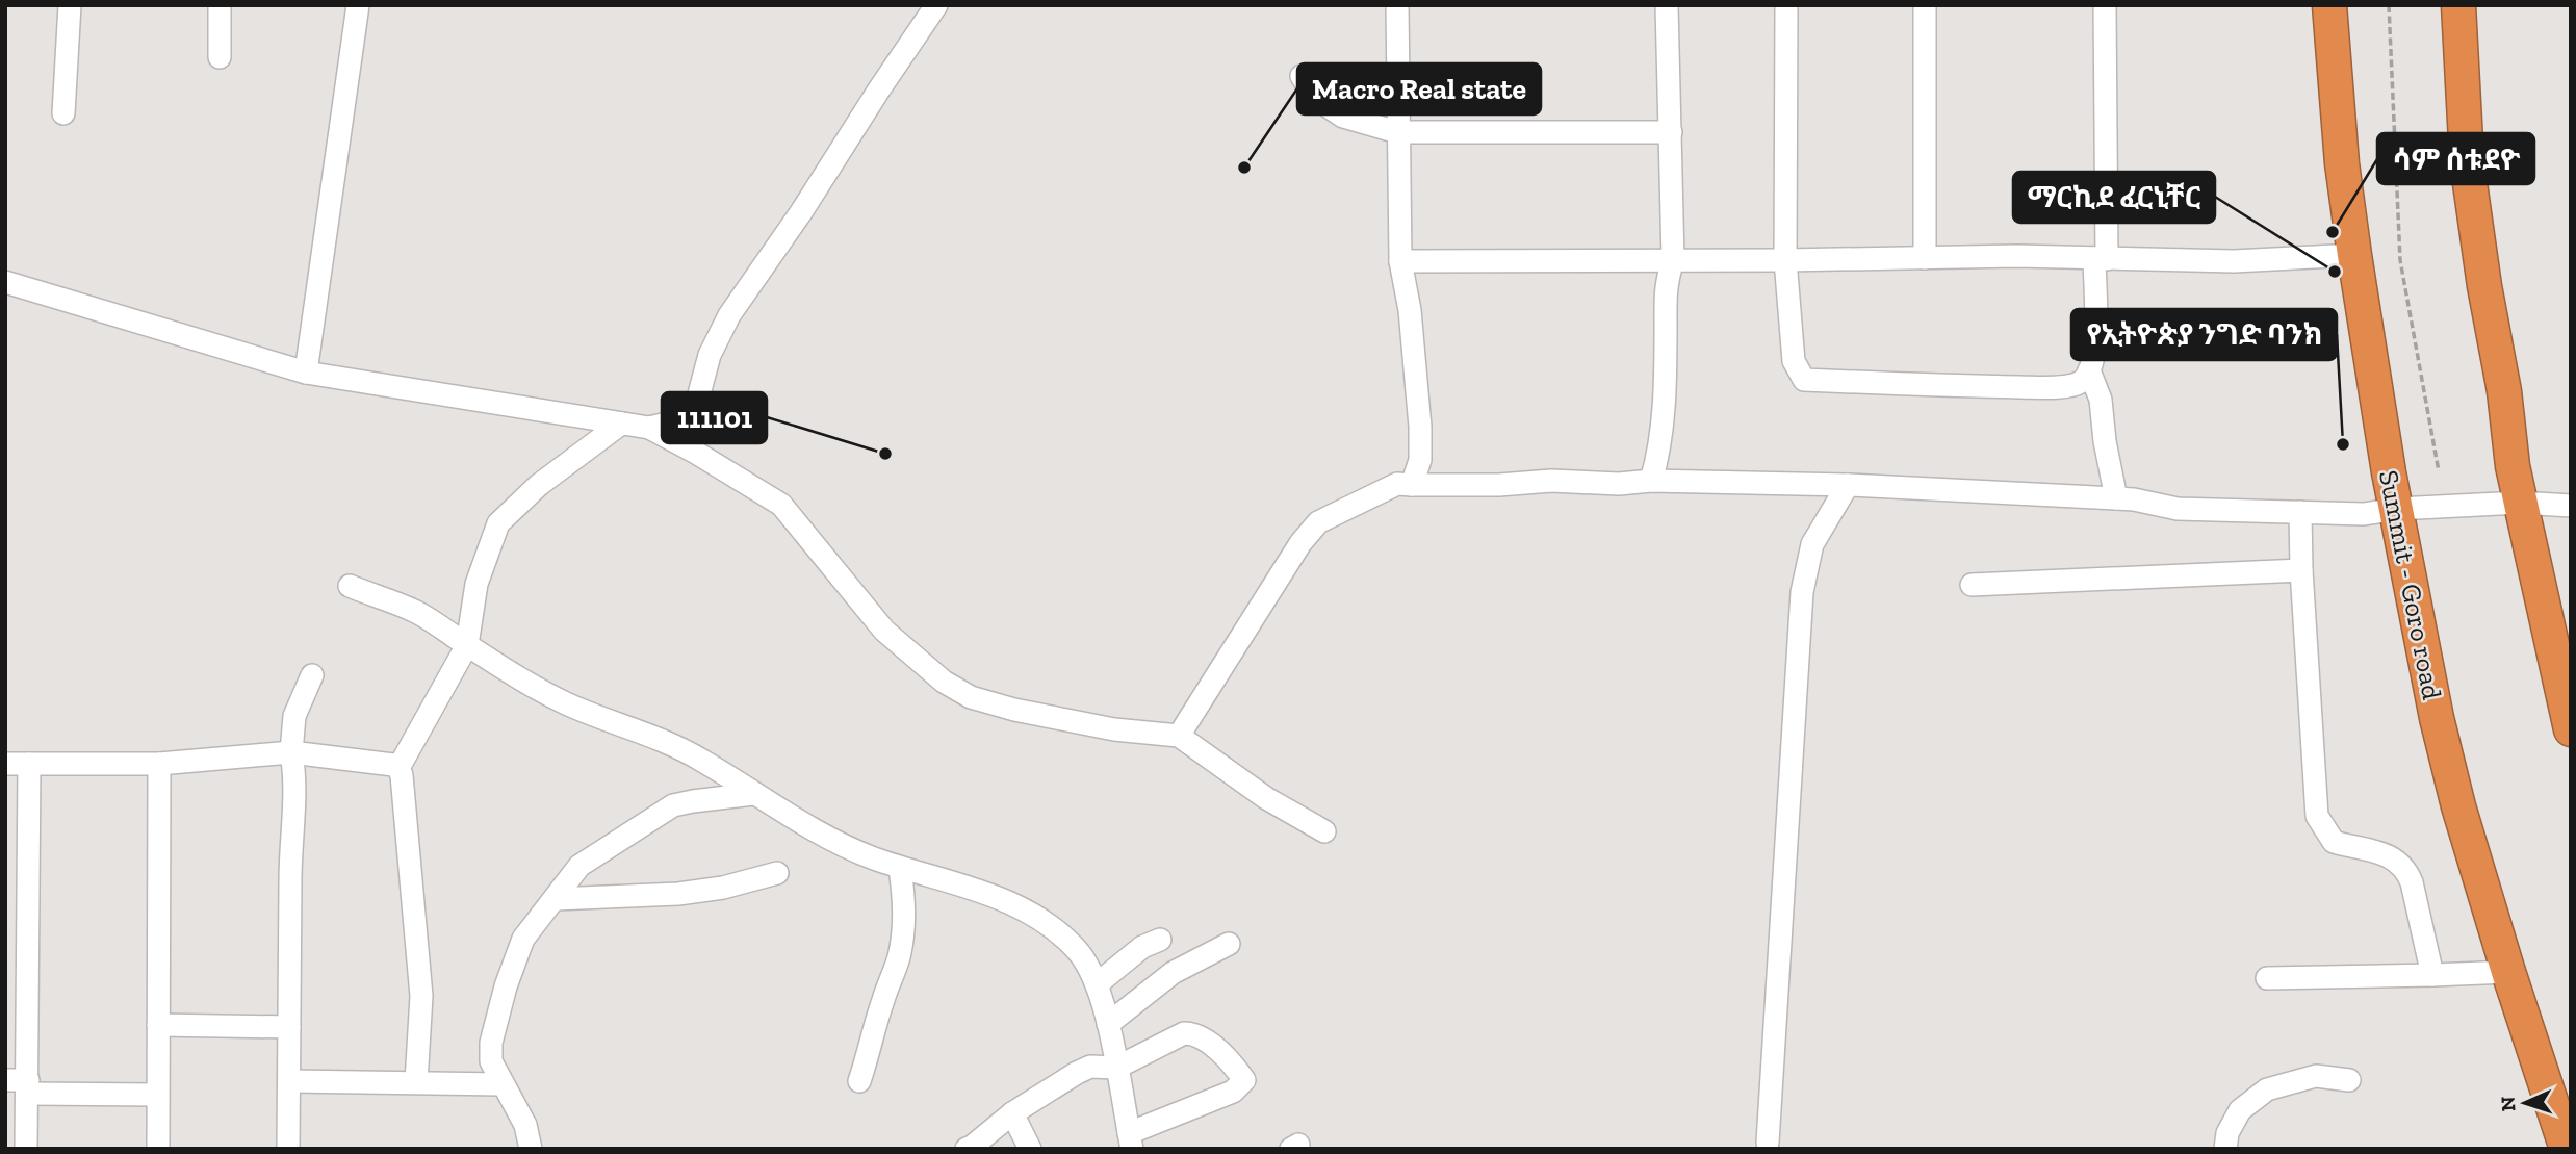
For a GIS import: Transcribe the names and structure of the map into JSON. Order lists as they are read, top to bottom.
{
  "streets": {
    "highway": ["Summit - Goro road"]
  },
  "places": [
    "Macro Real state",
    "ሳም ሰቱደዮ",
    "ማርኪደ ፈርኒቸር",
    "የኢትዮጵያ ንግድ ባንክ",
    "111101"
  ],
  "north": "left"
}
